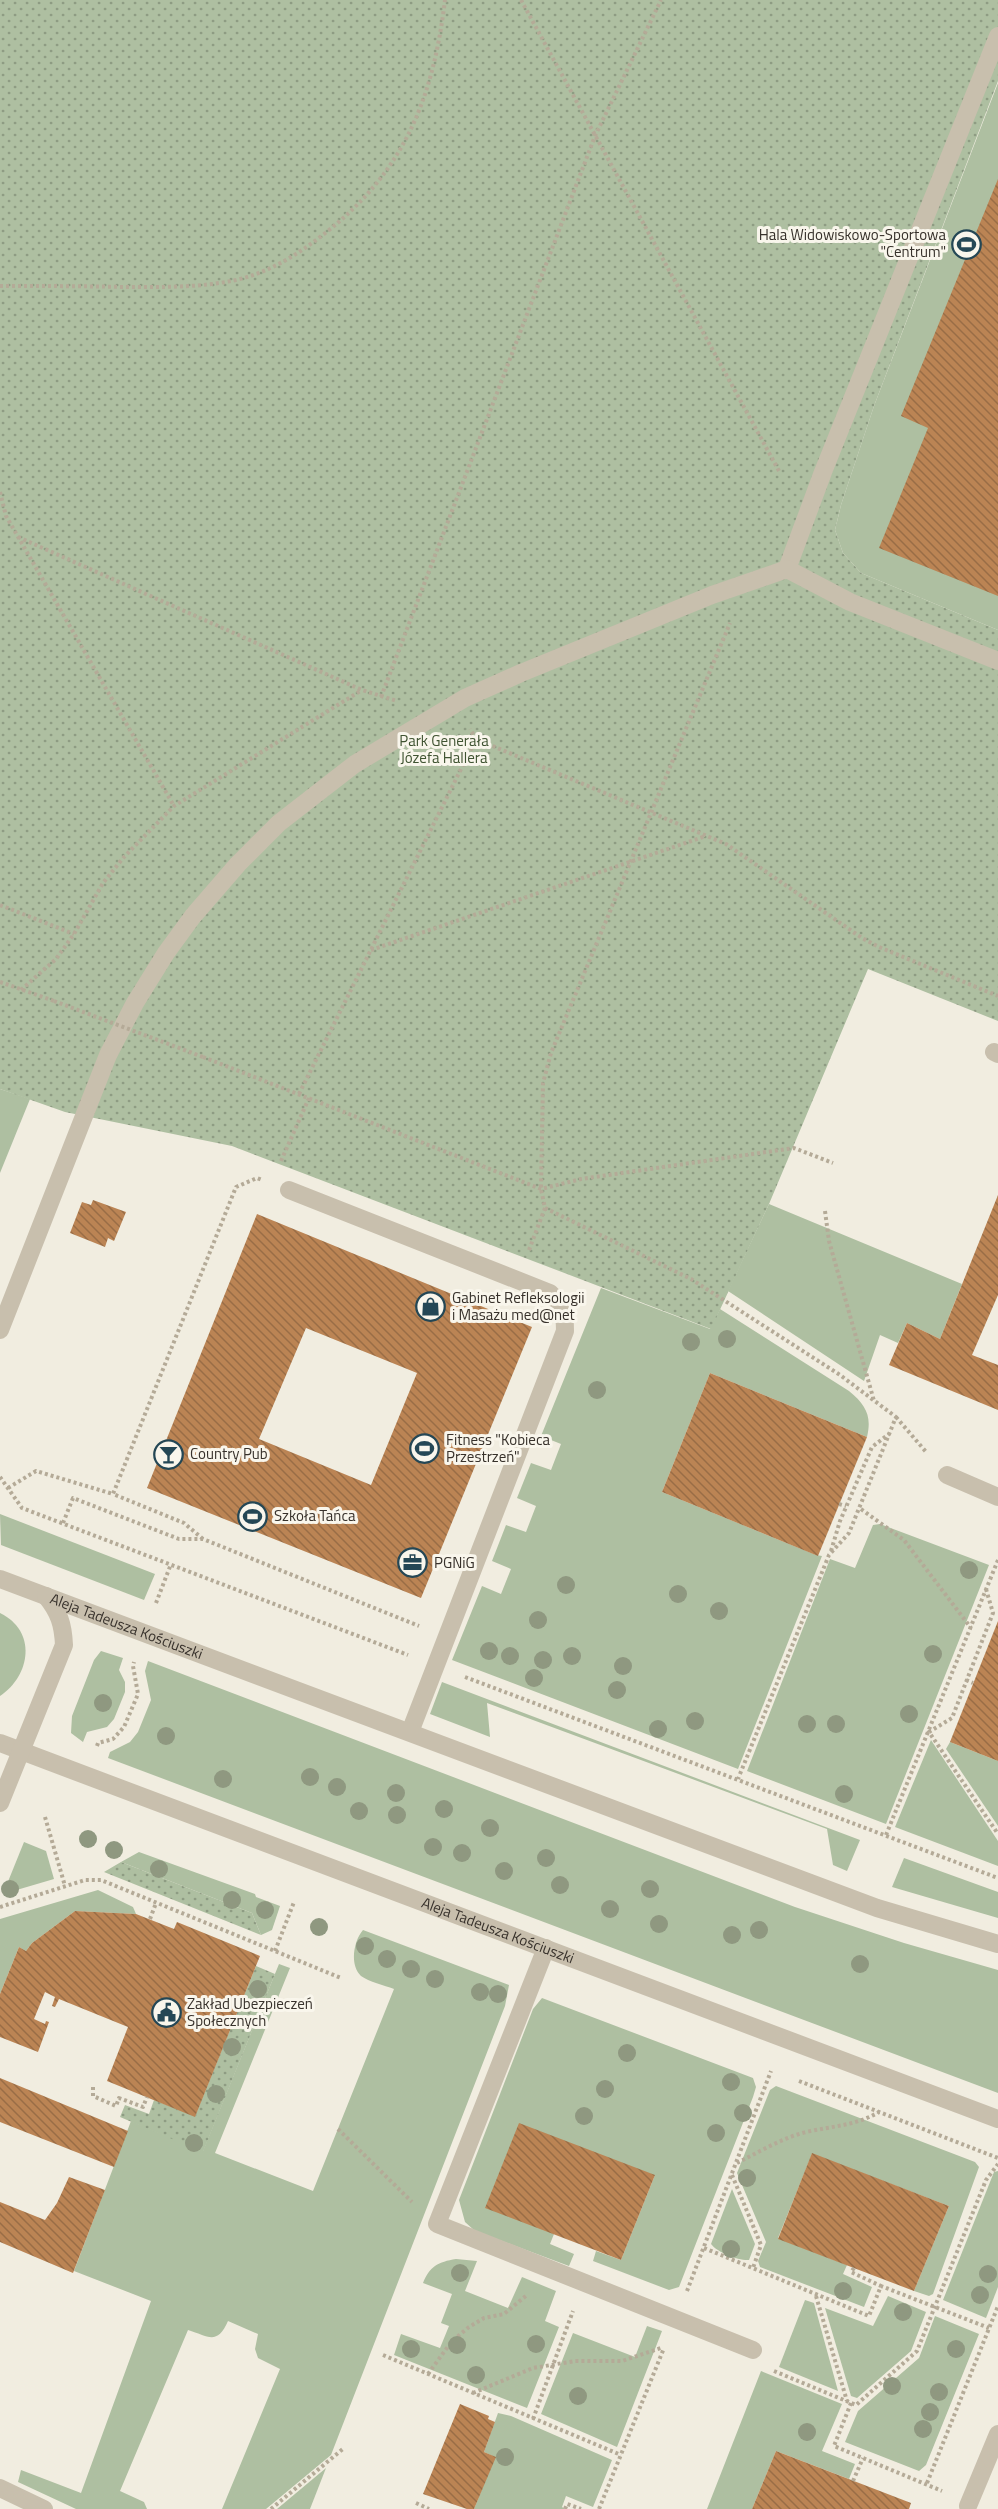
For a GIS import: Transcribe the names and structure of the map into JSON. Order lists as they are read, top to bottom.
{
  "streets": {
    "street": ["Aleja Tadeusza Kościuszki"]
  },
  "parks": ["Park Generała Józefa Hallera"],
  "places": {
    "sports": ["Hala Widowiskowo-Sportowa \"Centrum\"", "Fitness \"Kobieca Przestrzeń\"", "Szkoła Tańca"],
    "shop": ["Gabinet Refleksologii i Masażu med@net"],
    "bar": ["Country Pub"],
    "office": ["PGNiG"],
    "public building": ["Zakład Ubezpieczeń Społecznych"]
  }
}
